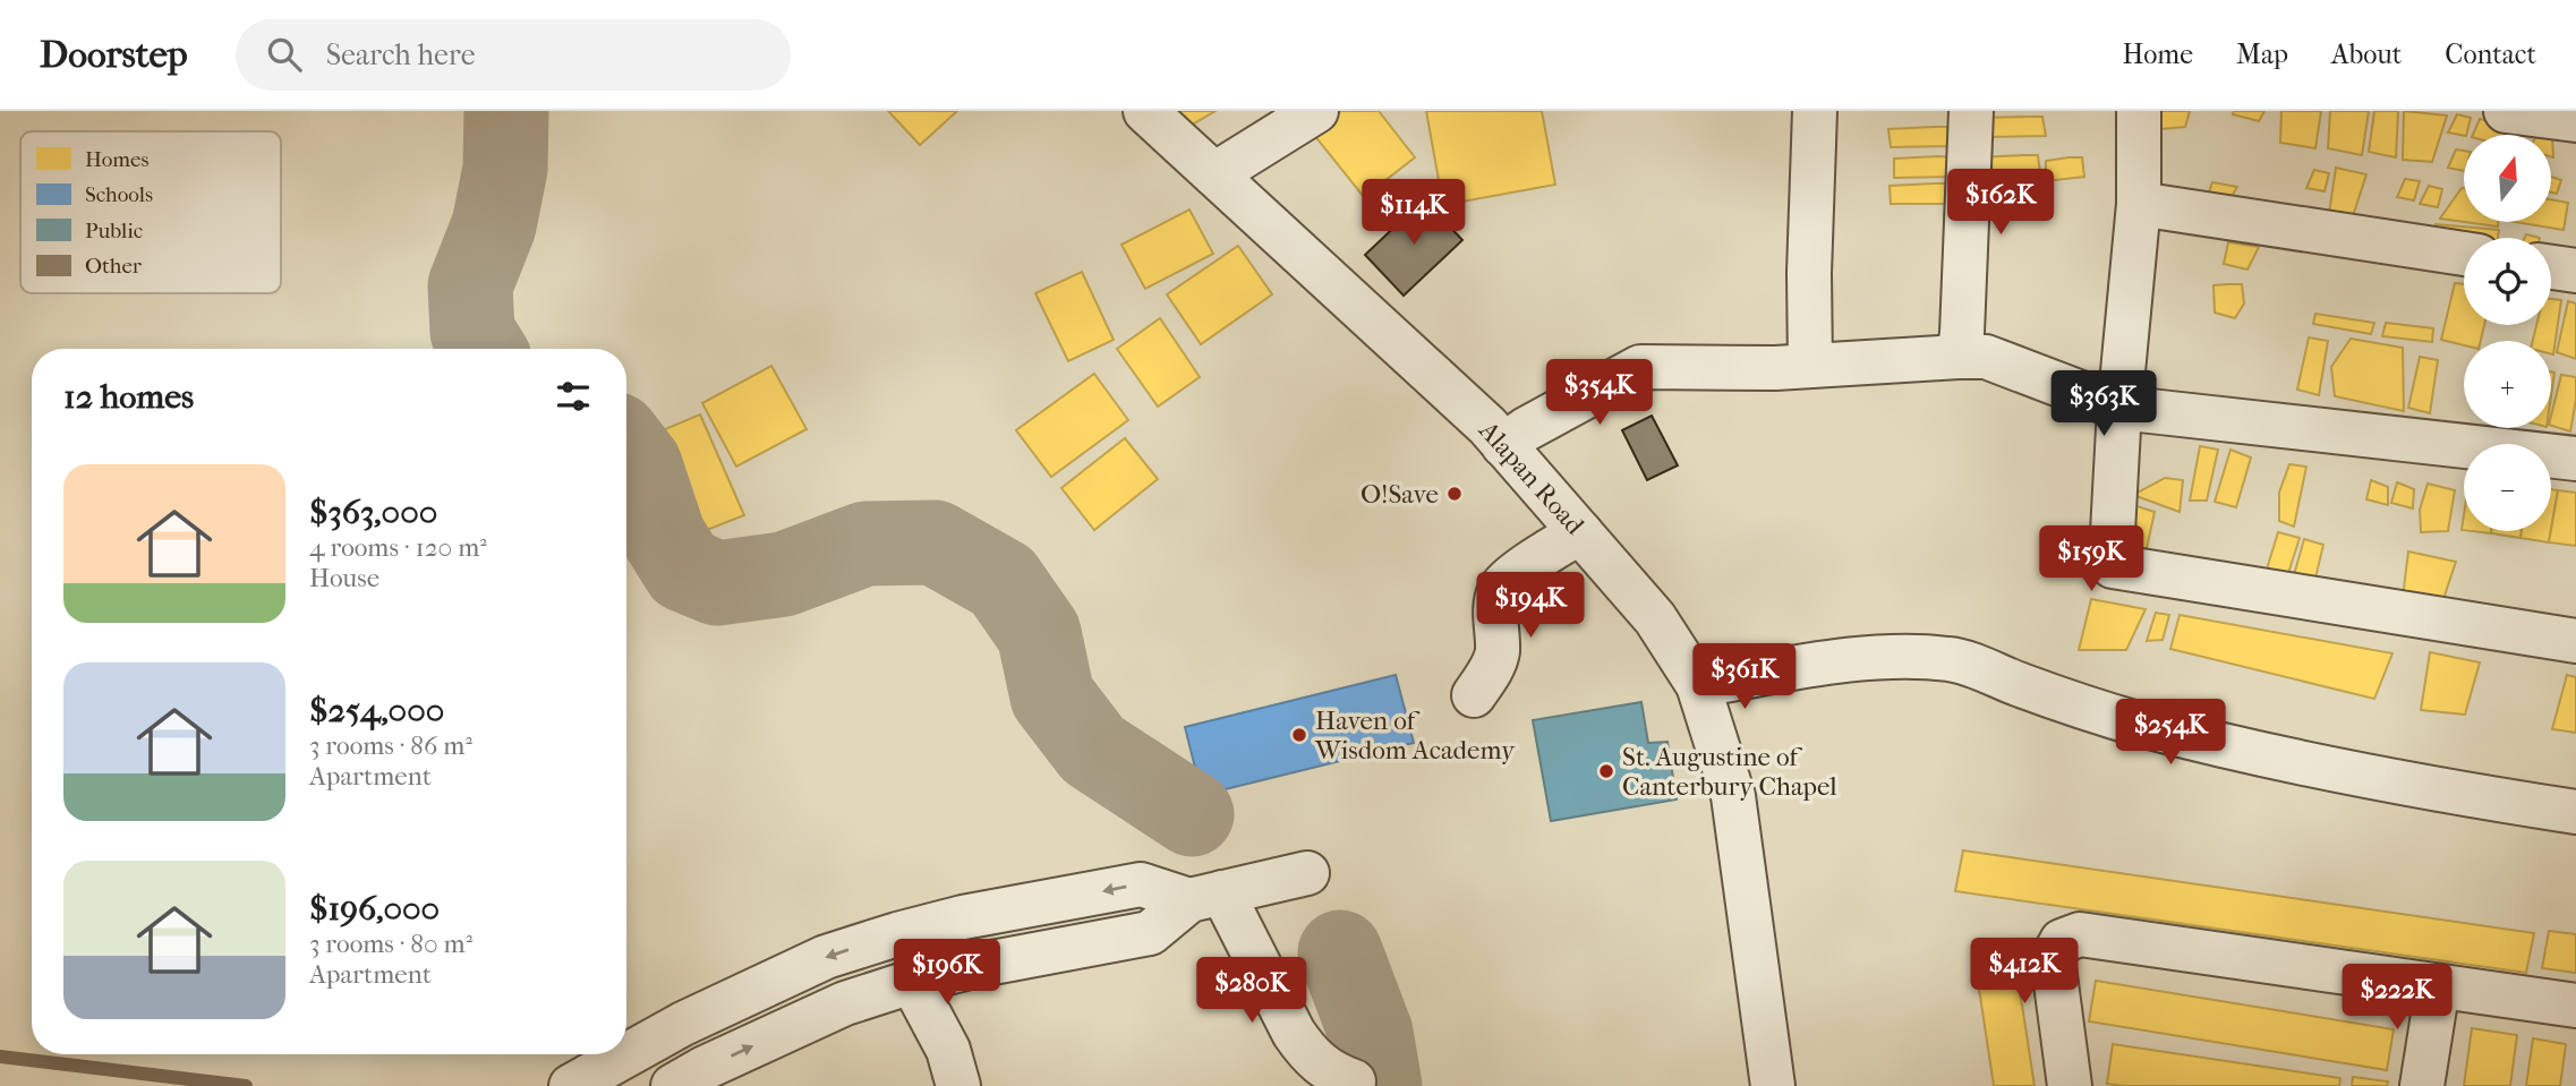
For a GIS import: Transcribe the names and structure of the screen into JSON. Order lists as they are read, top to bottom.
{
  "streets": {
    "street": ["Alapan Road"]
  },
  "places": ["O!Save", "Haven of Wisdom Academy", "St. Augustine of Canterbury Chapel"],
  "legend": [
    "Homes",
    "Schools",
    "Public",
    "Other"
  ],
  "north": "top",
  "page": {
    "header": "Doorstep",
    "search": "Search here",
    "nav": [
      "Home",
      "Map",
      "About",
      "Contact"
    ],
    "map_buttons": ["+", "−"],
    "price": [
      "$162K",
      "$114K",
      "$354K",
      "$363K",
      "$159K",
      "$194K",
      "$361K",
      "$254K",
      "$412K",
      "$196K",
      "$280K",
      "$222K"
    ],
    "heading": "12 homes",
    "list": [
      {
        "name": "$363,000",
        "note": "4 rooms · 120 m² · House"
      },
      {
        "name": "$254,000",
        "note": "3 rooms · 86 m² · Apartment"
      },
      {
        "name": "$196,000",
        "note": "3 rooms · 80 m² · Apartment"
      }
    ]
  }
}
